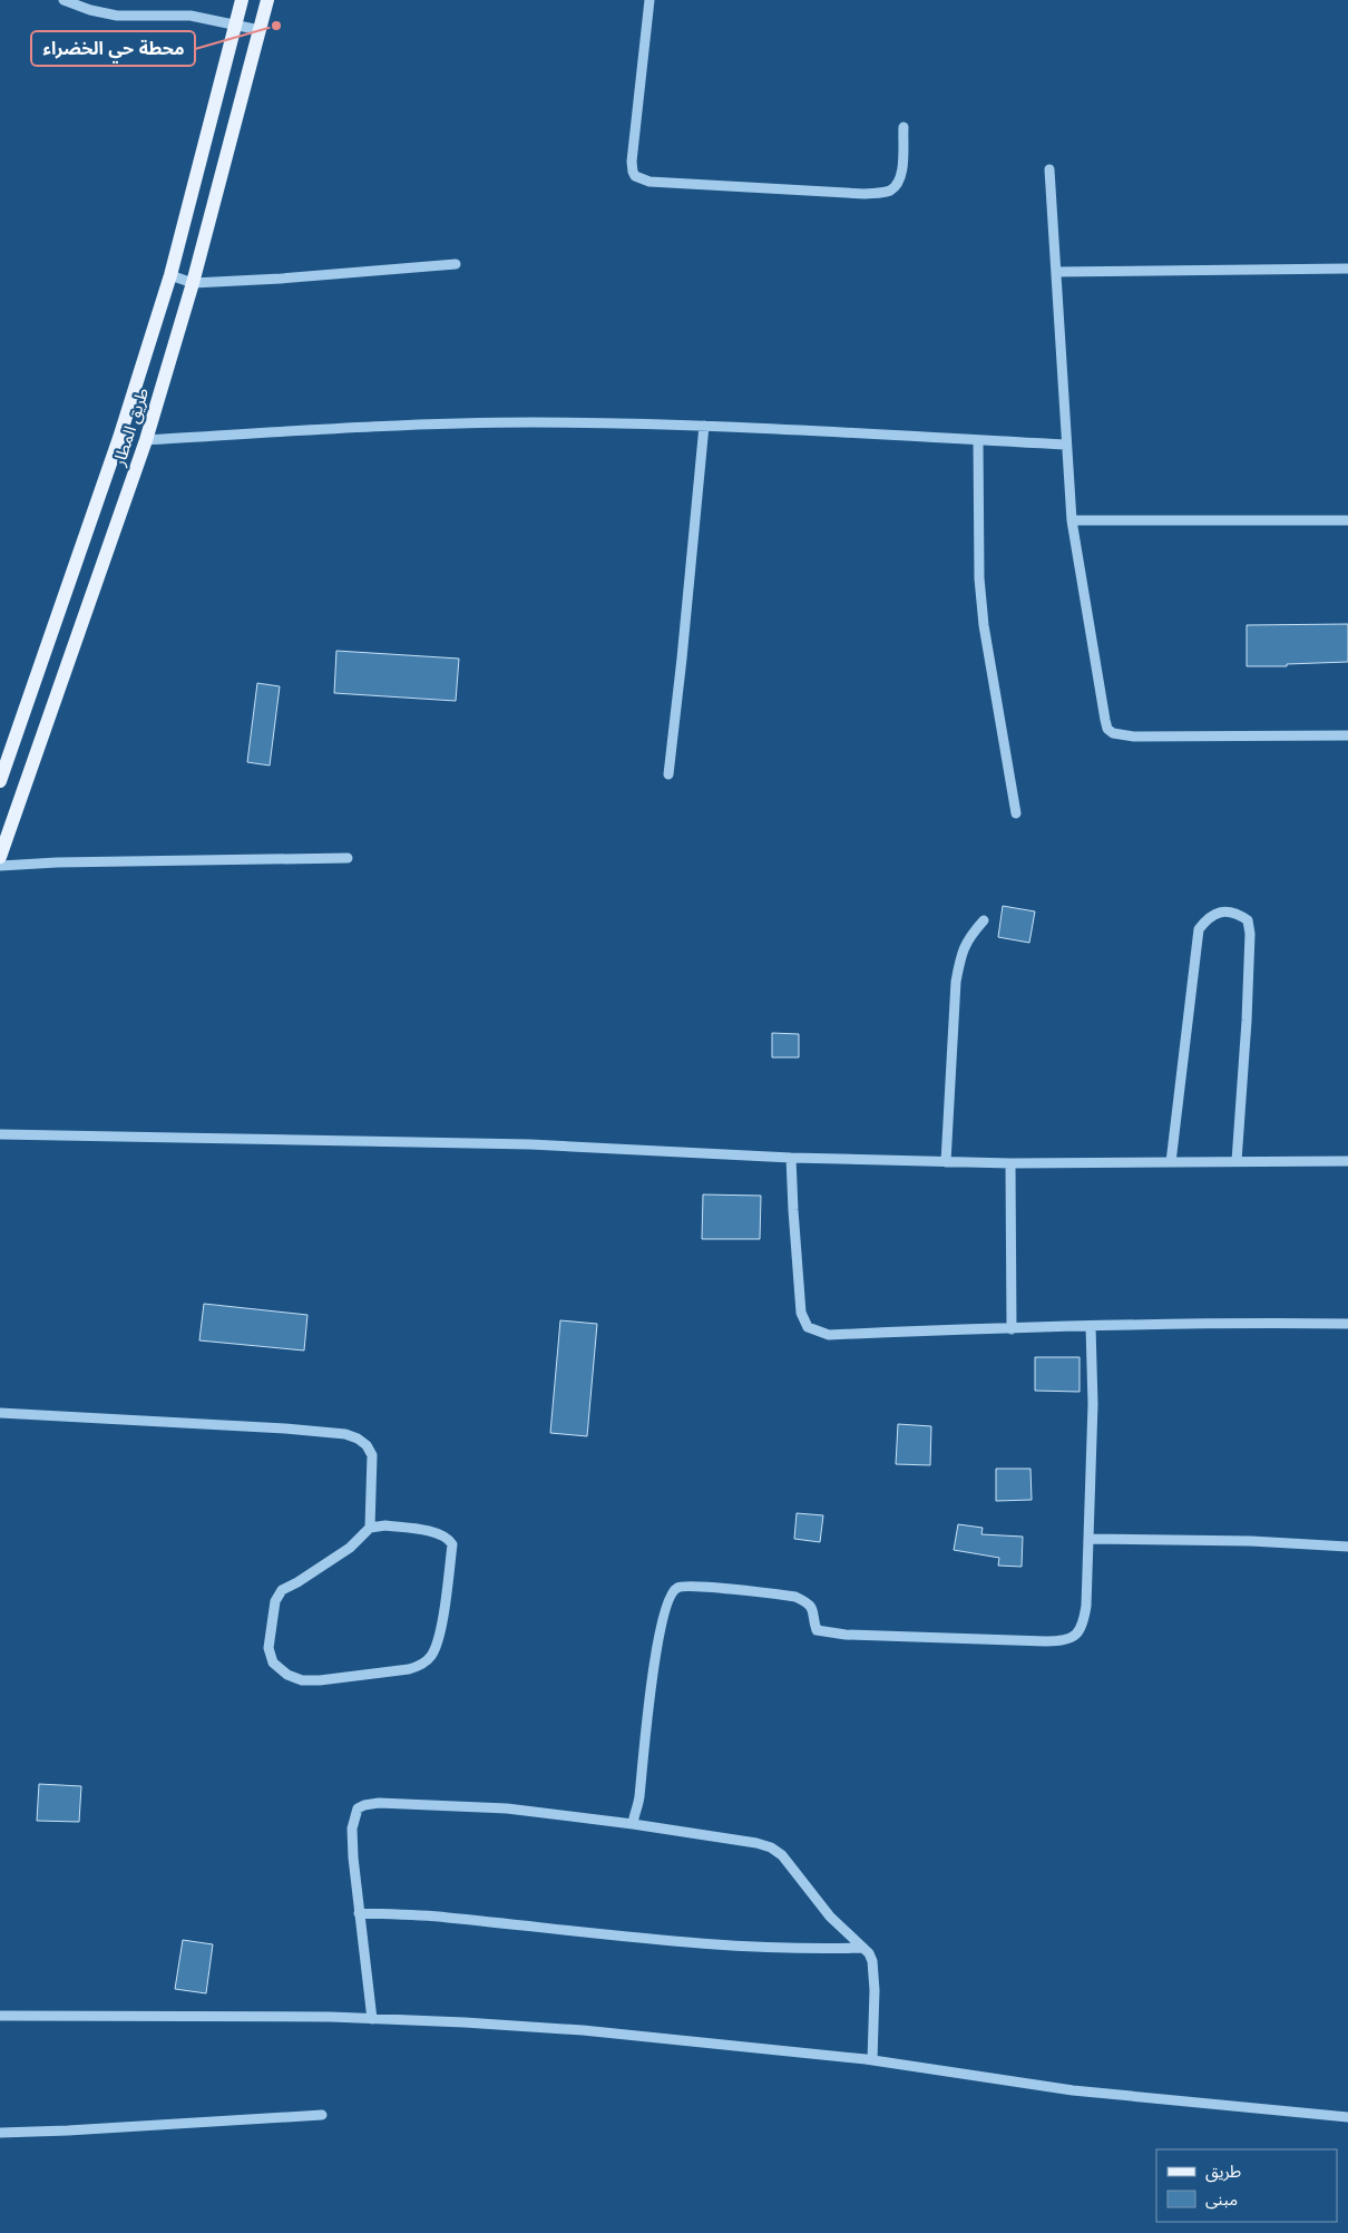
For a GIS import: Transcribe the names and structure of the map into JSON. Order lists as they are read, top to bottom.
{
  "streets": {
    "main road": ["طريق المطار"]
  },
  "places": ["محطة حي الخضراء"],
  "legend": ["طريق", "مبنى"]
}
